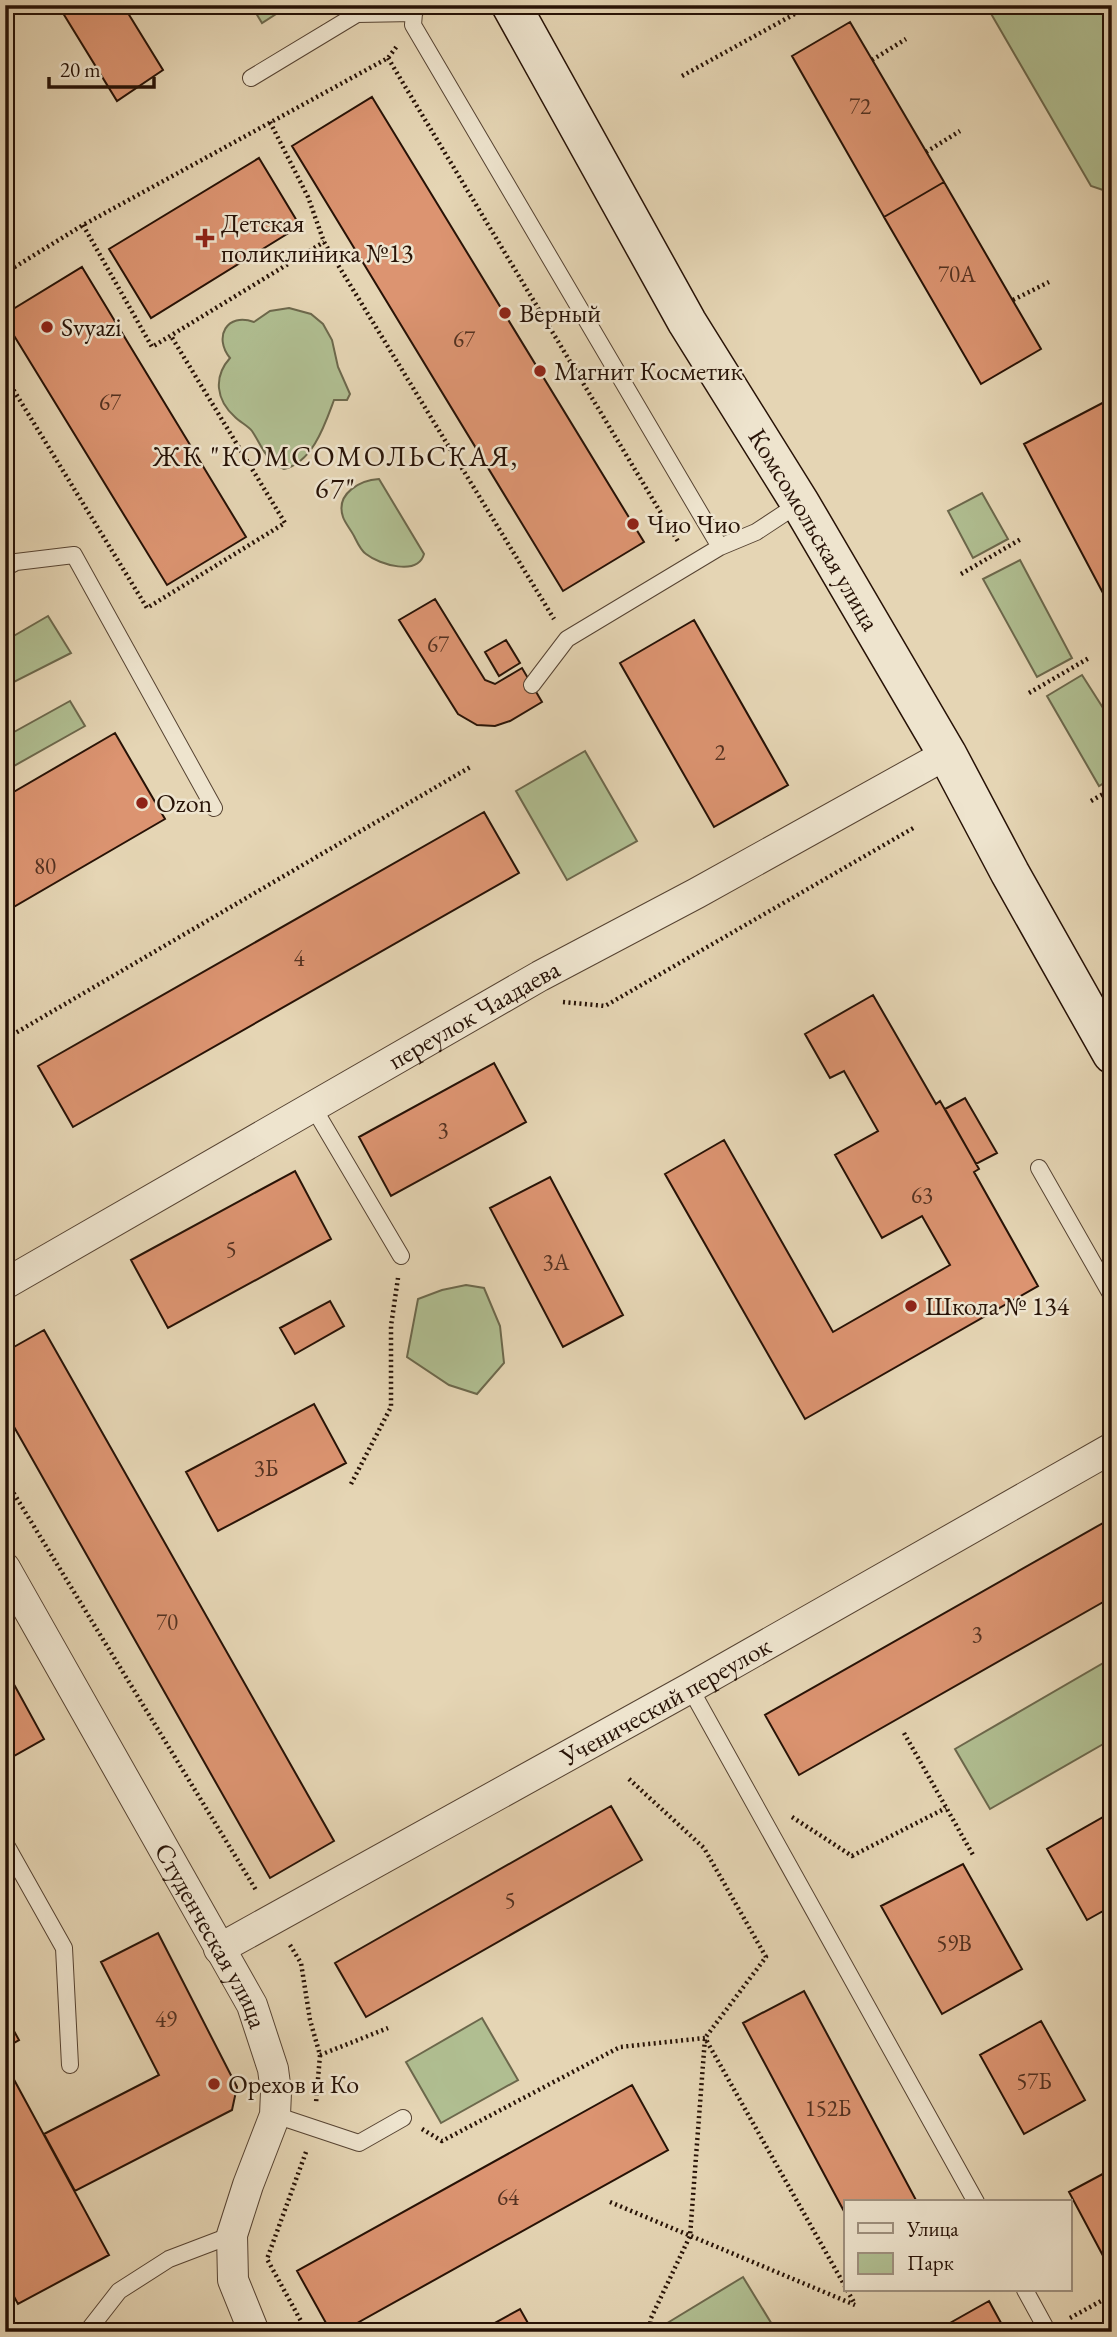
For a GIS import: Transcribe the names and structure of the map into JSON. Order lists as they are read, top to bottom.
{
  "streets": {
    "main road": ["Комсомольская улица"],
    "street": ["переулок Чаадаева", "Ученический переулок", "Студенческая улица"]
  },
  "crossings": [
    ["Комсомольская улица", "переулок Чаадаева"],
    ["Ученический переулок", "Студенческая улица"]
  ],
  "districts": ["ЖК \"КОМСОМОЛЬСКАЯ, 67\""],
  "places": {
    "health": ["Детская поликлиника №13"],
    "other": [
      "Верный",
      "Svyazi",
      "Магнит Косметик",
      "Чио Чио",
      "Ozon",
      "Школа № 134",
      "Орехов и Ко"
    ]
  },
  "house_numbers": [
    "72",
    "70А",
    "67",
    "67",
    "67",
    "2",
    "80",
    "4",
    "3",
    "63",
    "5",
    "3А",
    "3Б",
    "70",
    "3",
    "5",
    "59В",
    "49",
    "57Б",
    "152Б",
    "64"
  ],
  "legend": ["Улица", "Парк"],
  "scale_bar": "20 m"
}
